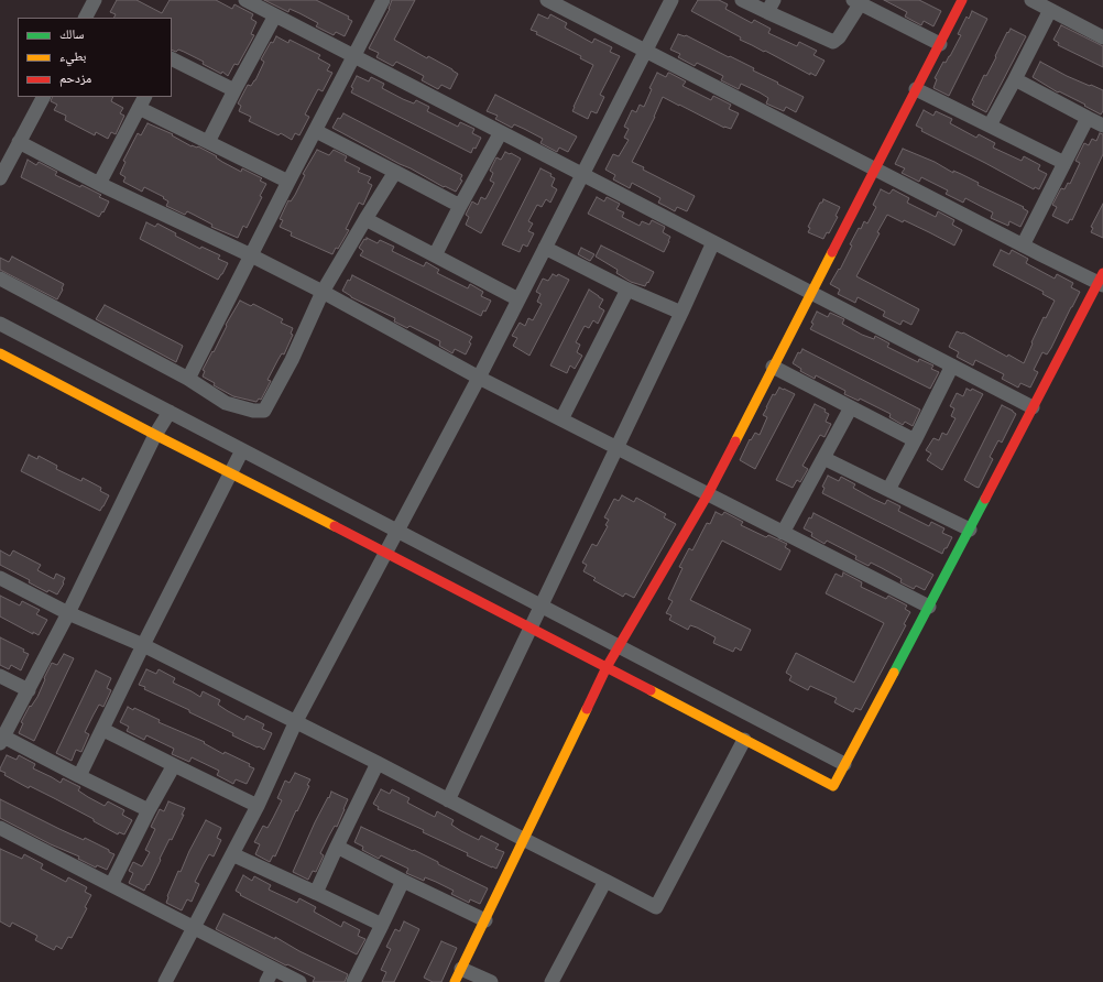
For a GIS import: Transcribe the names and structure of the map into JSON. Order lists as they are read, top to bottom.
{
  "legend": ["سالك", "بطيء", "مزدحم"]
}
